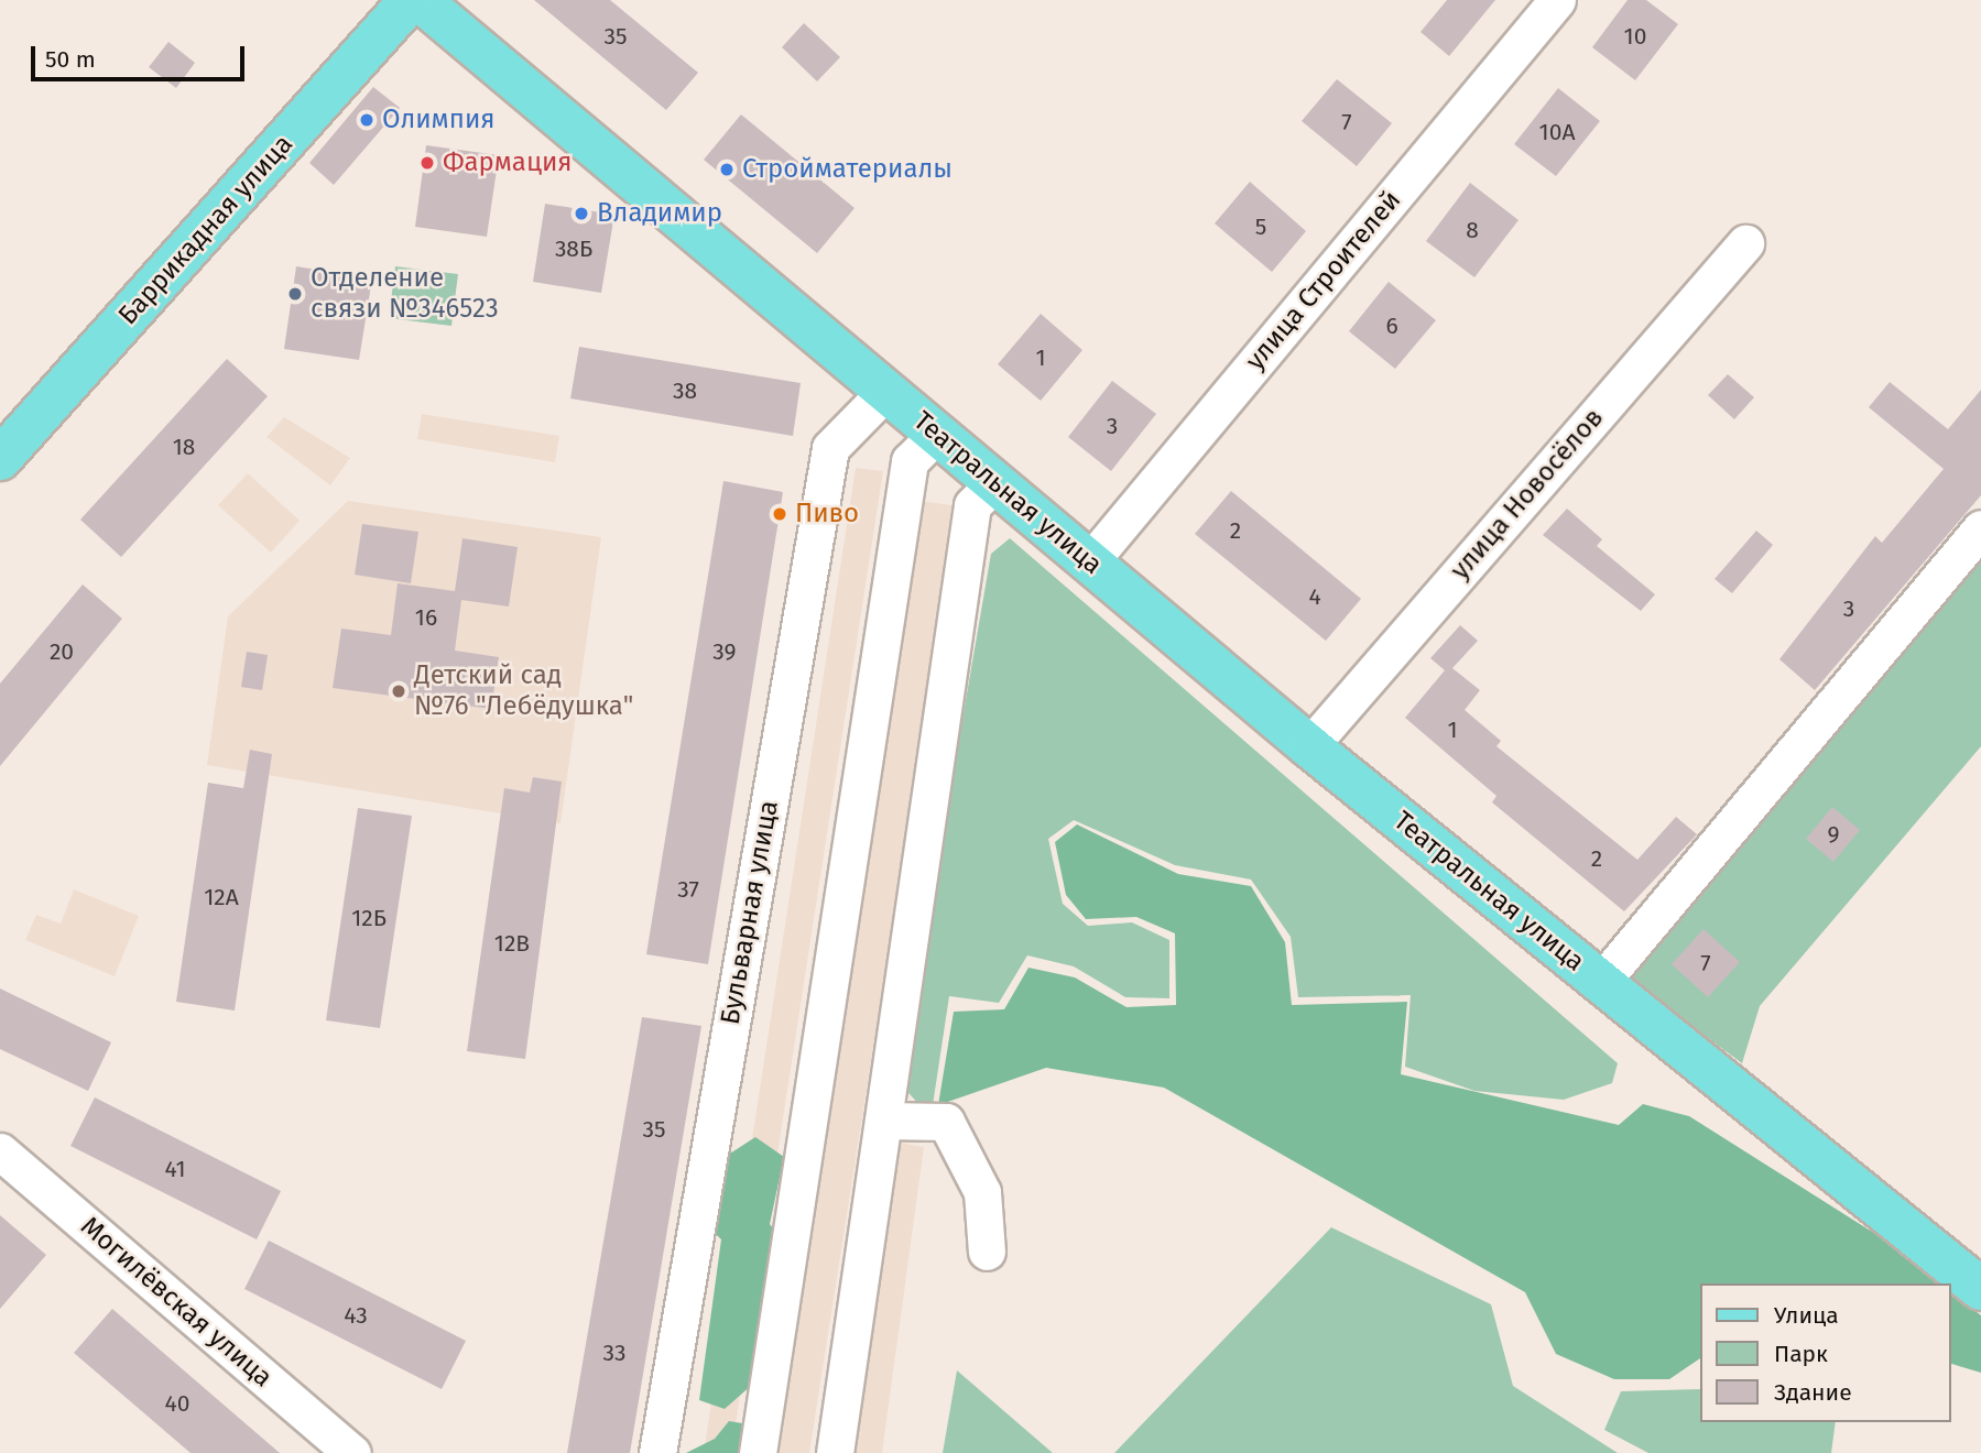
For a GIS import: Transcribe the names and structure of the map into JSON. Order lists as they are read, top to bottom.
{
  "streets": {
    "main road": ["Баррикадная улица", "Театральная улица"],
    "street": [
      "улица Строителей",
      "улица Новосёлов",
      "Бульварная улица",
      "Могилёвская улица"
    ]
  },
  "crossings": [
    ["улица Строителей", "Театральная улица"],
    ["Театральная улица", "улица Новосёлов"],
    ["Театральная улица", "Бульварная улица"]
  ],
  "places": [
    "Олимпия",
    "Фармация",
    "Стройматериалы",
    "Владимир",
    "Отделение связи №346523",
    "Пиво",
    "Детский сад №76 \"Лебёдушка\""
  ],
  "house_numbers": [
    "35",
    "10",
    "7",
    "10А",
    "5",
    "8",
    "38Б",
    "6",
    "1",
    "38",
    "3",
    "18",
    "2",
    "4",
    "3",
    "16",
    "20",
    "39",
    "1",
    "9",
    "2",
    "37",
    "12А",
    "12Б",
    "12В",
    "7",
    "35",
    "41",
    "43",
    "33",
    "40"
  ],
  "legend": ["Улица", "Парк", "Здание"],
  "scale_bar": "50 m"
}
